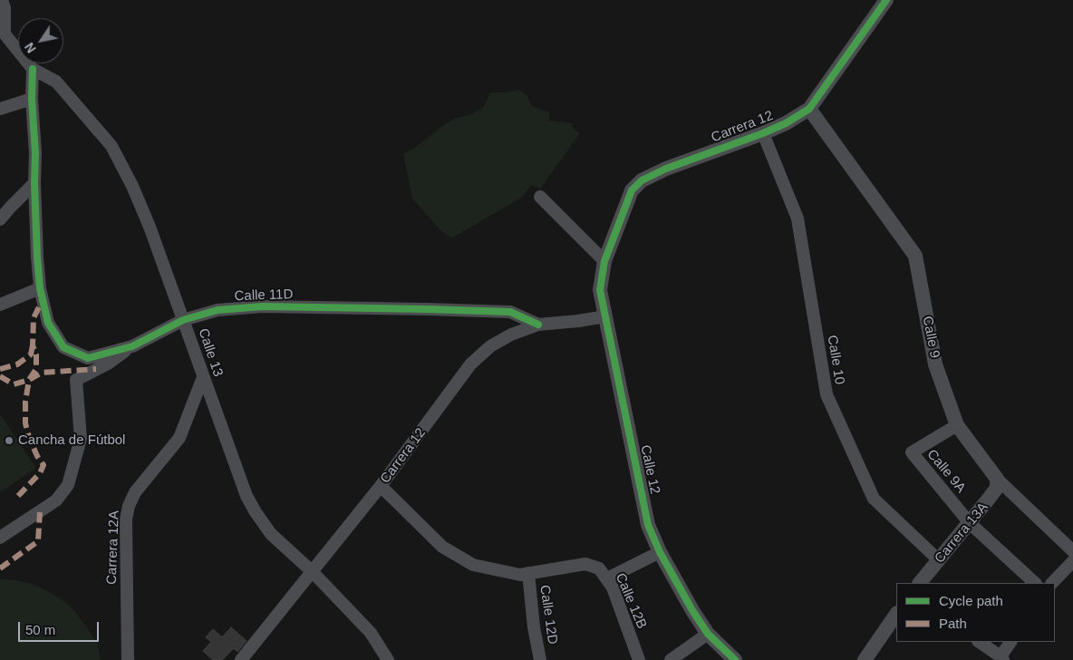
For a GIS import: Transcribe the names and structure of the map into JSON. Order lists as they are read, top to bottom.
{
  "streets": {
    "street": [
      "Carrera 12",
      "Calle 11D",
      "Calle 9",
      "Calle 13",
      "Calle 10",
      "Calle 12",
      "Calle 9A",
      "Carrera 13A",
      "Carrera 12A",
      "Calle 12B",
      "Calle 12D"
    ]
  },
  "crossings": [
    ["Carrera 12", "Calle 11D"],
    ["Carrera 12", "Calle 9"],
    ["Carrera 12", "Calle 13"],
    ["Carrera 12", "Calle 10"],
    ["Carrera 12", "Calle 12"],
    ["Calle 11D", "Calle 13"],
    ["Calle 9", "Calle 9A"],
    ["Calle 9", "Carrera 13A"],
    ["Calle 13", "Carrera 12A"],
    ["Calle 10", "Carrera 13A"],
    ["Calle 9A", "Carrera 13A"],
    ["Calle 12B", "Calle 12D"]
  ],
  "places": ["Cancha de Fútbol"],
  "legend": ["Cycle path", "Path"],
  "scale_bar": "50 m",
  "north": "bottom left"
}
